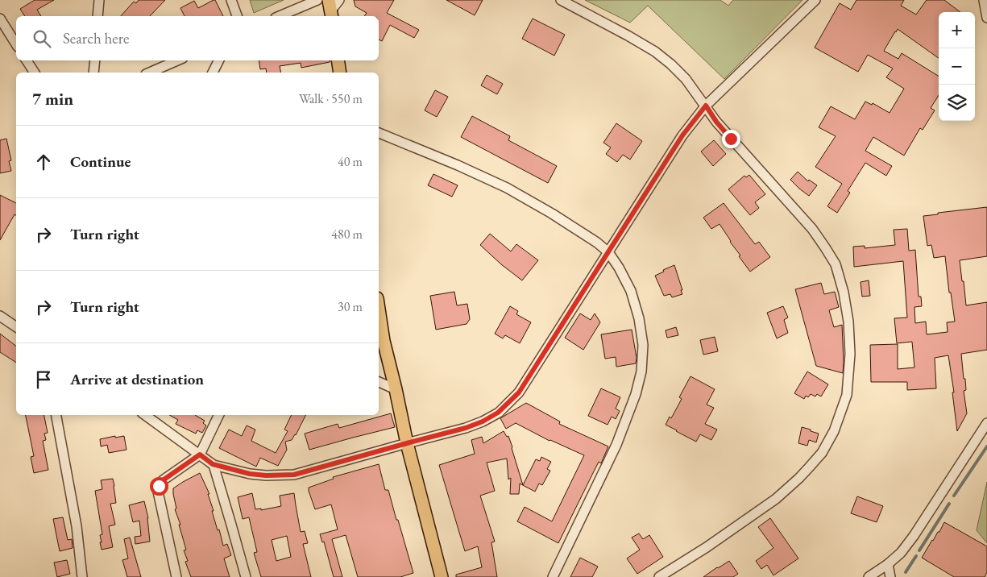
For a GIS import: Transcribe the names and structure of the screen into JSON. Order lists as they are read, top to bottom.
{
  "page": {
    "map_buttons": ["+", "−"],
    "search": "Search here",
    "heading": ["7 min", "Walk · 550 m"],
    "list": [
      ["Continue", "40 m"],
      ["Turn right", "480 m"],
      ["Turn right", "30 m"],
      "Arrive at destination"
    ]
  }
}
